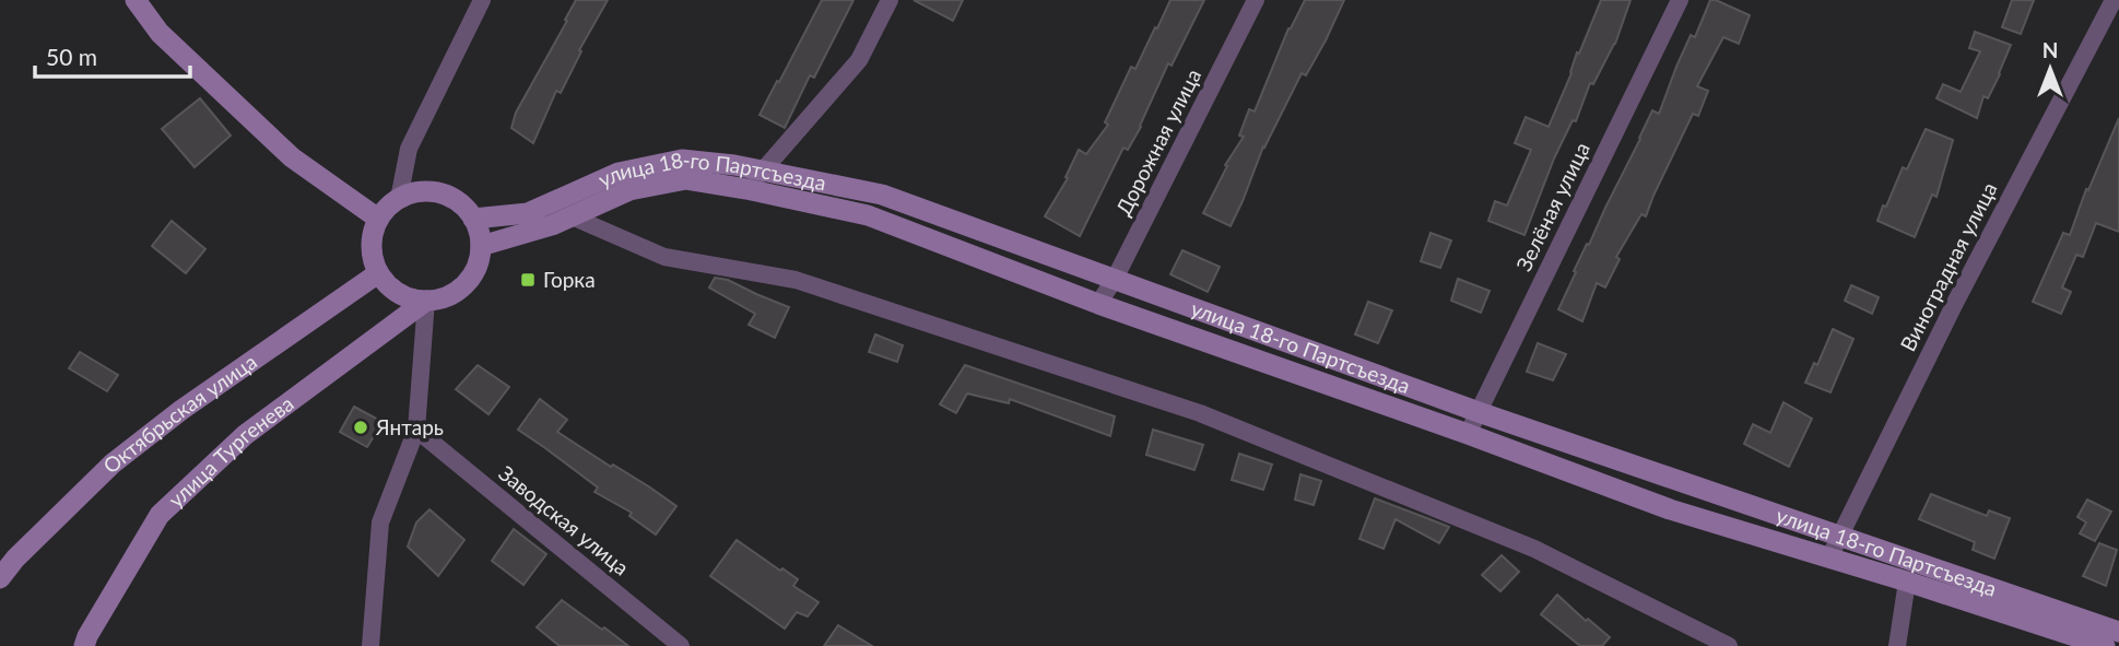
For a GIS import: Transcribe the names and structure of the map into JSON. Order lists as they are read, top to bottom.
{
  "streets": {
    "main road": ["улица 18-го Партсъезда", "Октябрьская улица", "улица Тургенева"],
    "street": [
      "Дорожная улица",
      "Зелёная улица",
      "Виноградная улица",
      "Заводская улица"
    ]
  },
  "crossings": [
    ["Дорожная улица", "улица 18-го Партсъезда"],
    ["улица 18-го Партсъезда", "Зелёная улица"],
    ["улица 18-го Партсъезда", "Виноградная улица"],
    ["улица 18-го Партсъезда", "Октябрьская улица"],
    ["улица 18-го Партсъезда", "улица Тургенева"],
    ["Октябрьская улица", "улица Тургенева"]
  ],
  "places": {
    "transit": ["Горка"],
    "other": ["Янтарь"]
  },
  "scale_bar": "50 m",
  "north": "top"
}
